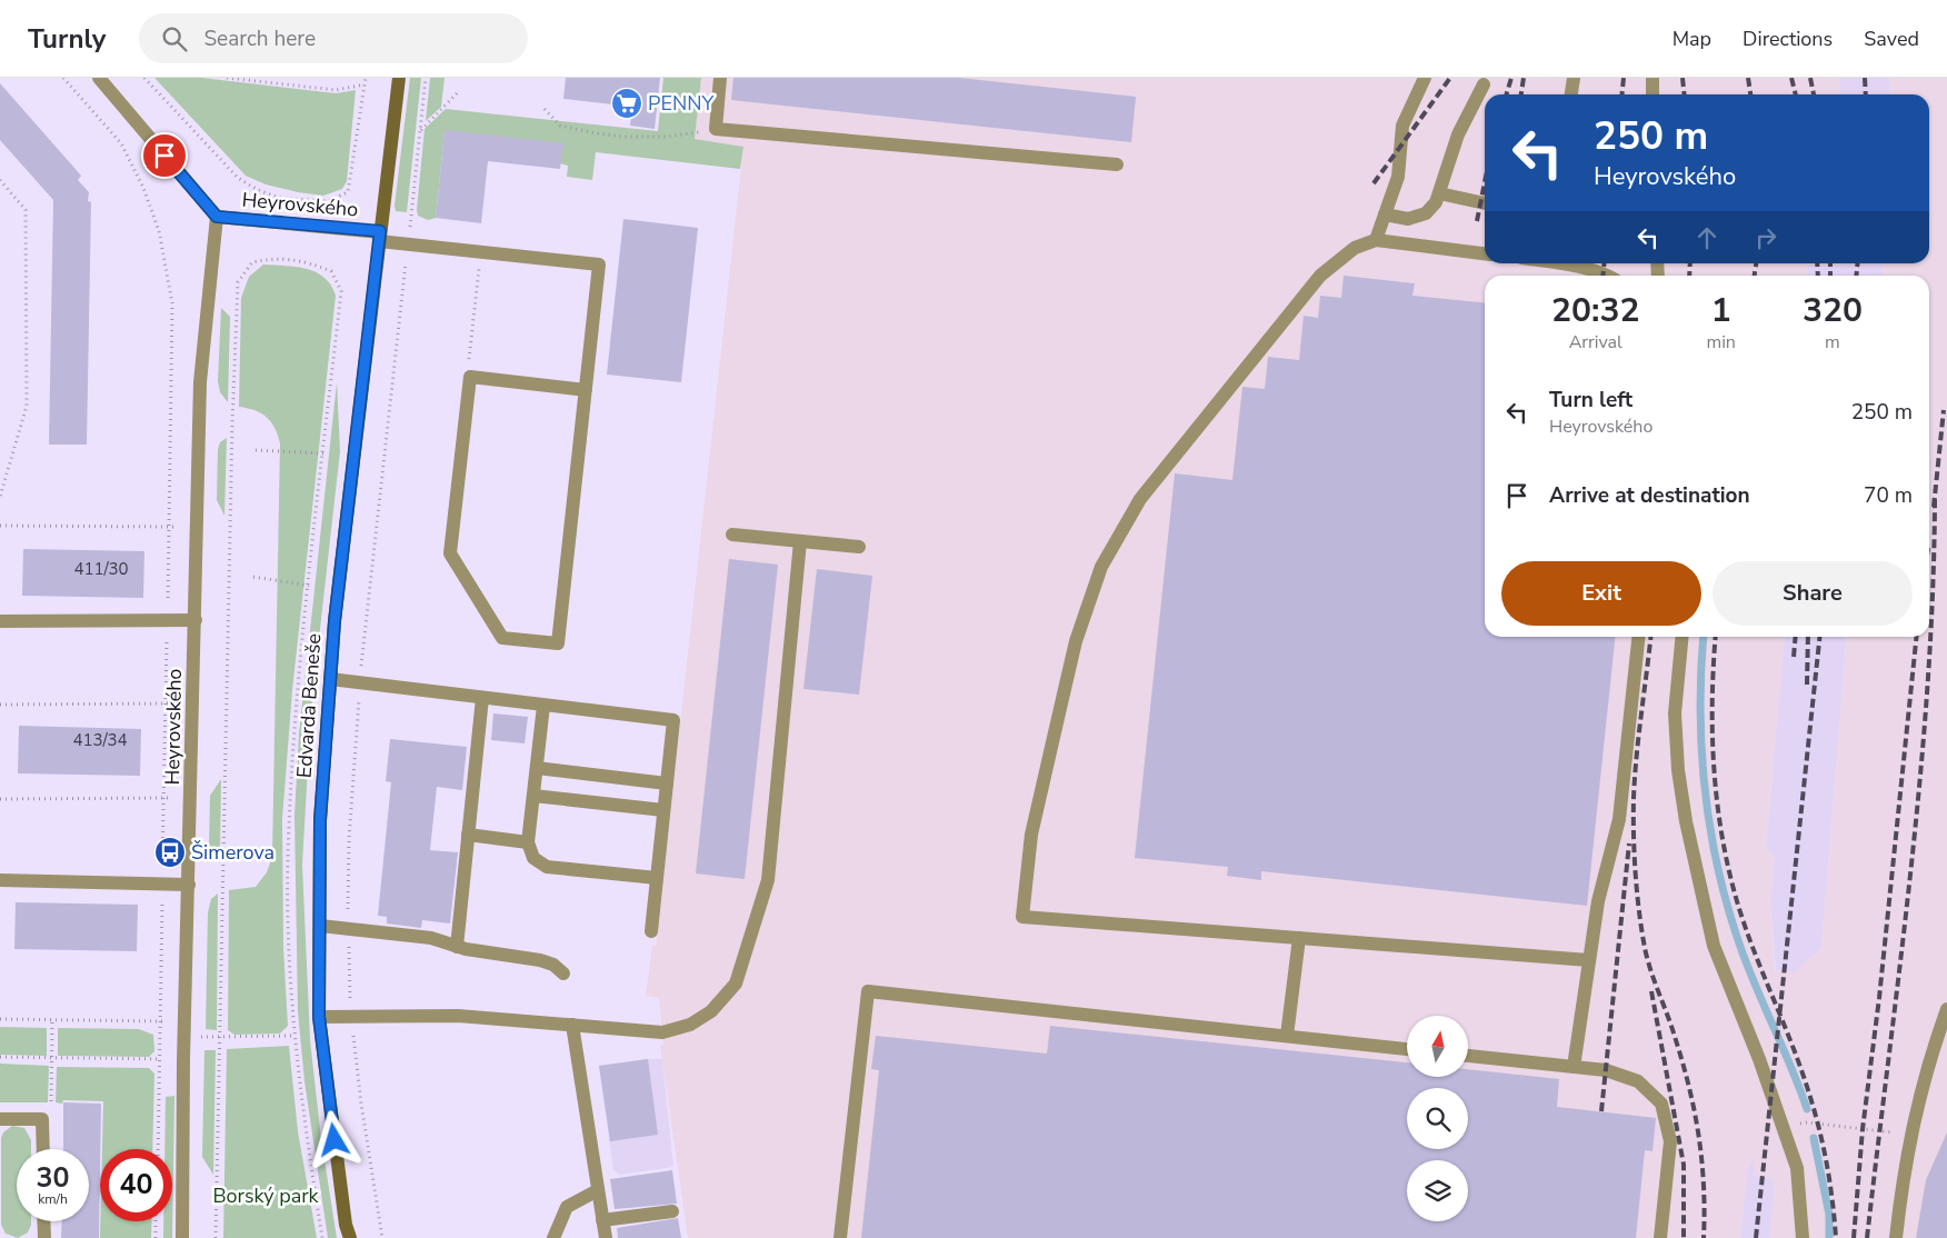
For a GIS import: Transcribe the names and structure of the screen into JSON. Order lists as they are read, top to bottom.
{
  "streets": {
    "street": ["Heyrovského", "Edvarda Beneše"]
  },
  "crossings": [
    ["Heyrovského", "Edvarda Beneše"]
  ],
  "parks": ["Borský park"],
  "places": {
    "supermarket": ["PENNY"],
    "bus stop": ["Šimerova"]
  },
  "house_numbers": ["411/30", "413/34"],
  "north": "top",
  "page": {
    "header": "Turnly",
    "search": "Search here",
    "nav": ["Map", "Directions", "Saved"],
    "turn": ["250 m", "Heyrovského"],
    "eta": [
      "20:32",
      "Arrival",
      "1",
      "min",
      "320",
      "m"
    ],
    "list": [
      {
        "name": "Turn left",
        "note": "Heyrovského",
        "value": "250 m"
      },
      {
        "name": "Arrive at destination",
        "value": "70 m"
      }
    ],
    "buttons": ["Exit", "Share"],
    "speed": "30 km/h",
    "limit": "40"
  }
}
